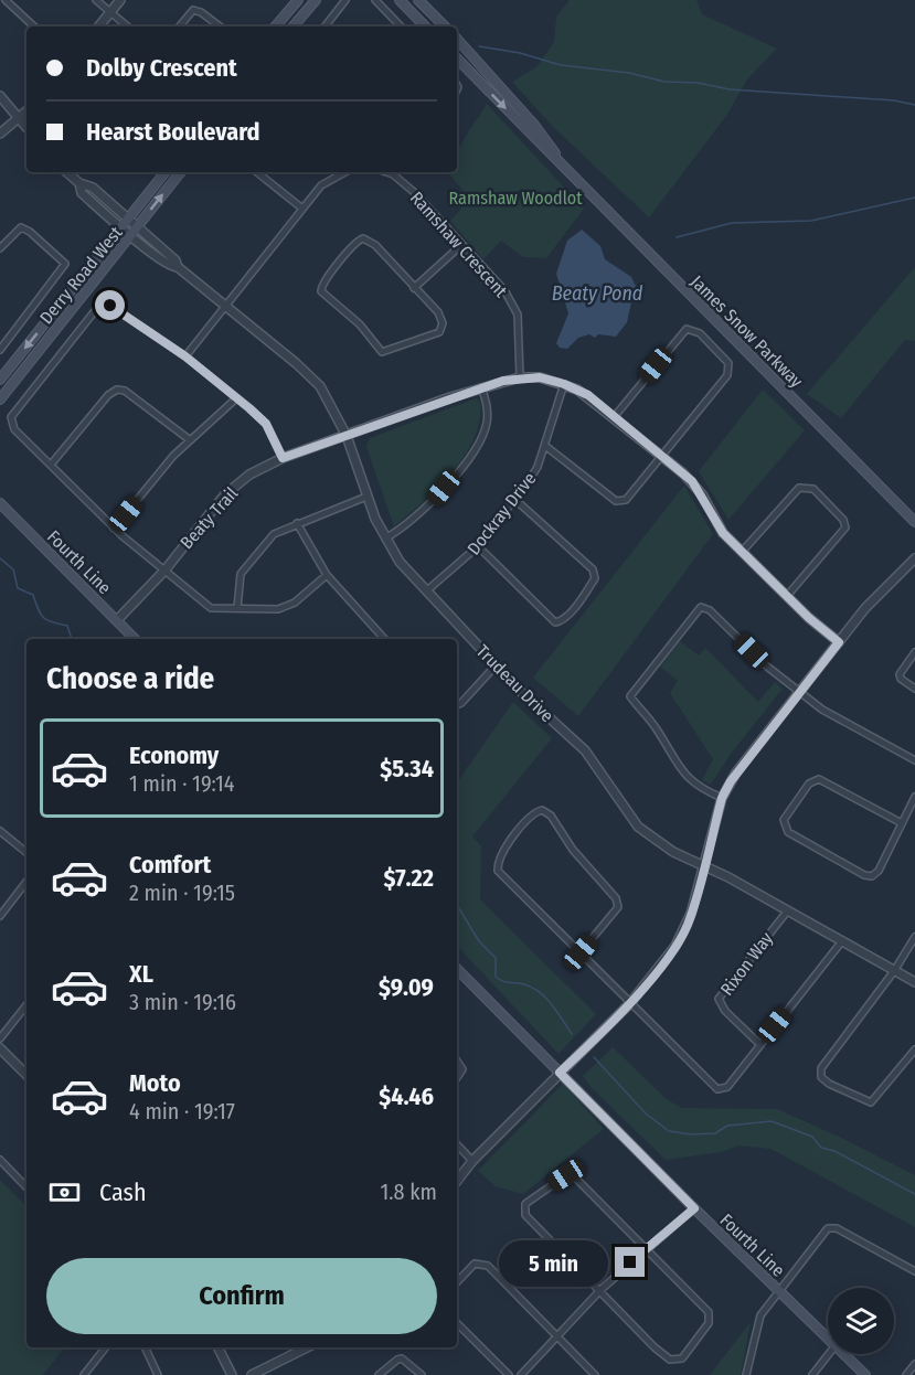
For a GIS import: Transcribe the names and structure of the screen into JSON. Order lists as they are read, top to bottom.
{
  "streets": {
    "main road": ["Derry Road West", "James Snow Parkway", "Fourth Line"],
    "street": [
      "Ramshaw Crescent",
      "Dockray Drive",
      "Beaty Trail",
      "Trudeau Drive",
      "Rixon Way"
    ]
  },
  "crossings": [
    ["Ramshaw Crescent", "Beaty Trail"],
    ["Derry Road West", "Trudeau Drive"],
    ["Dockray Drive", "Beaty Trail"],
    ["Dockray Drive", "Trudeau Drive"],
    ["Beaty Trail", "Fourth Line"],
    ["Beaty Trail", "Trudeau Drive"],
    ["Trudeau Drive", "Rixon Way"]
  ],
  "water": ["Beaty Pond"],
  "parks": ["Ramshaw Woodlot"],
  "page": {
    "banner": ["Dolby Crescent", "Hearst Boulevard"],
    "heading": "Choose a ride",
    "list": [
      {
        "name": "Economy",
        "note": "1 min · 19:14",
        "value": "$5.34"
      },
      {
        "name": "Comfort",
        "note": "2 min · 19:15",
        "value": "$7.22"
      },
      {
        "name": "XL",
        "note": "3 min · 19:16",
        "value": "$9.09"
      },
      {
        "name": "Moto",
        "note": "4 min · 19:17",
        "value": "$4.46"
      }
    ],
    "pay": ["Cash", "1.8 km"],
    "bubble": "5 min",
    "buttons": "Confirm"
  }
}
